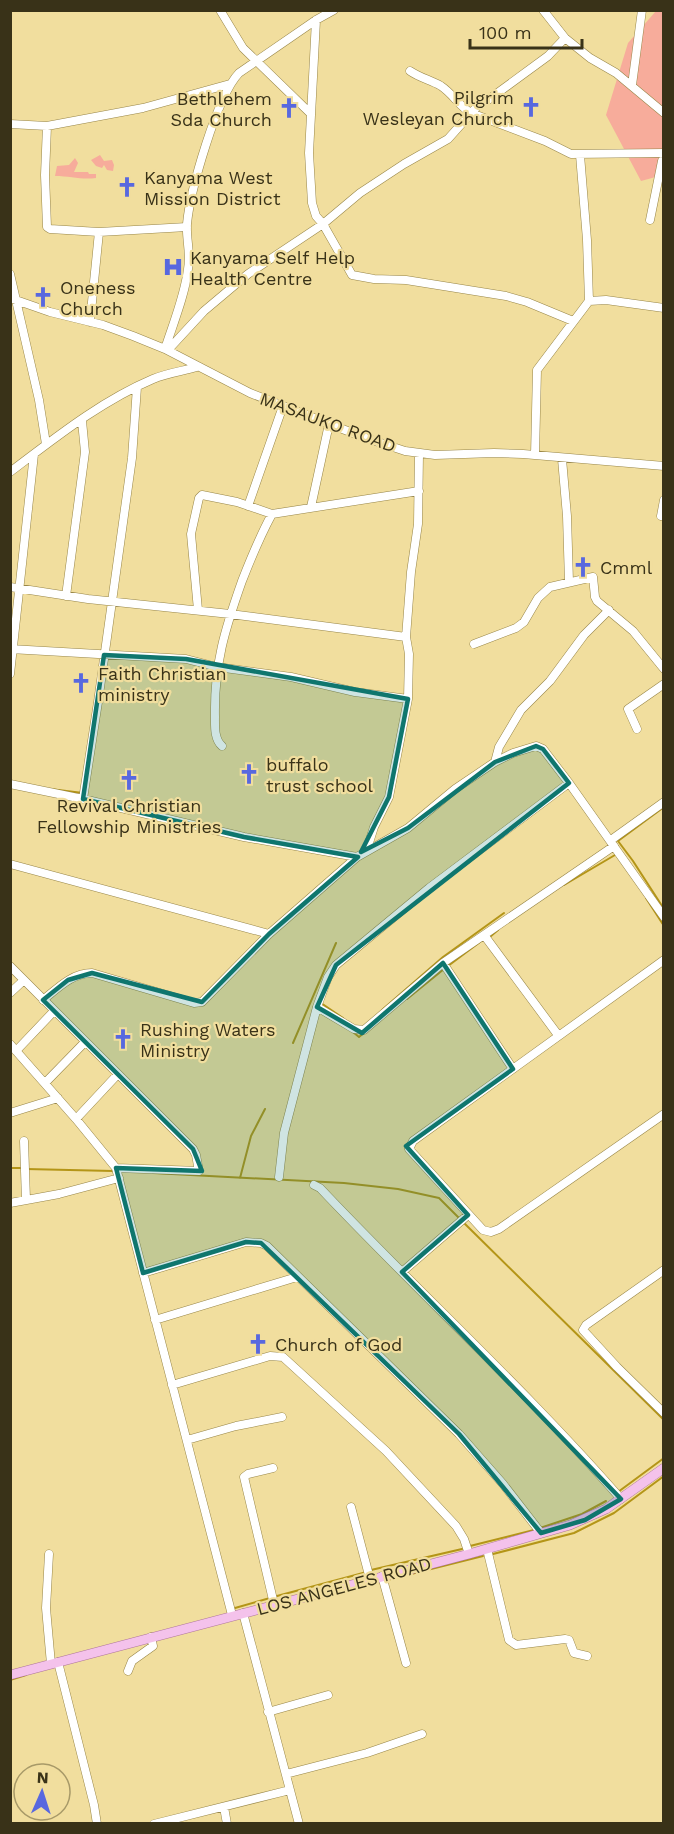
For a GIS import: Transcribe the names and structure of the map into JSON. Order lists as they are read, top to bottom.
{
  "streets": {
    "main road": ["LOS ANGELES ROAD"],
    "street": ["MASAUKO ROAD"]
  },
  "places": {
    "church": [
      "Pilgrim Wesleyan Church",
      "Bethlehem Sda Church",
      "Kanyama West Mission District",
      "Oneness Church",
      "Cmml",
      "Faith Christian ministry",
      "buffalo trust school",
      "Revival Christian Fellowship Ministries",
      "Rushing Waters Ministry",
      "Church of God"
    ],
    "hospital": ["Kanyama Self Help Health Centre"]
  },
  "scale_bar": "100 m",
  "north": "top"
}
